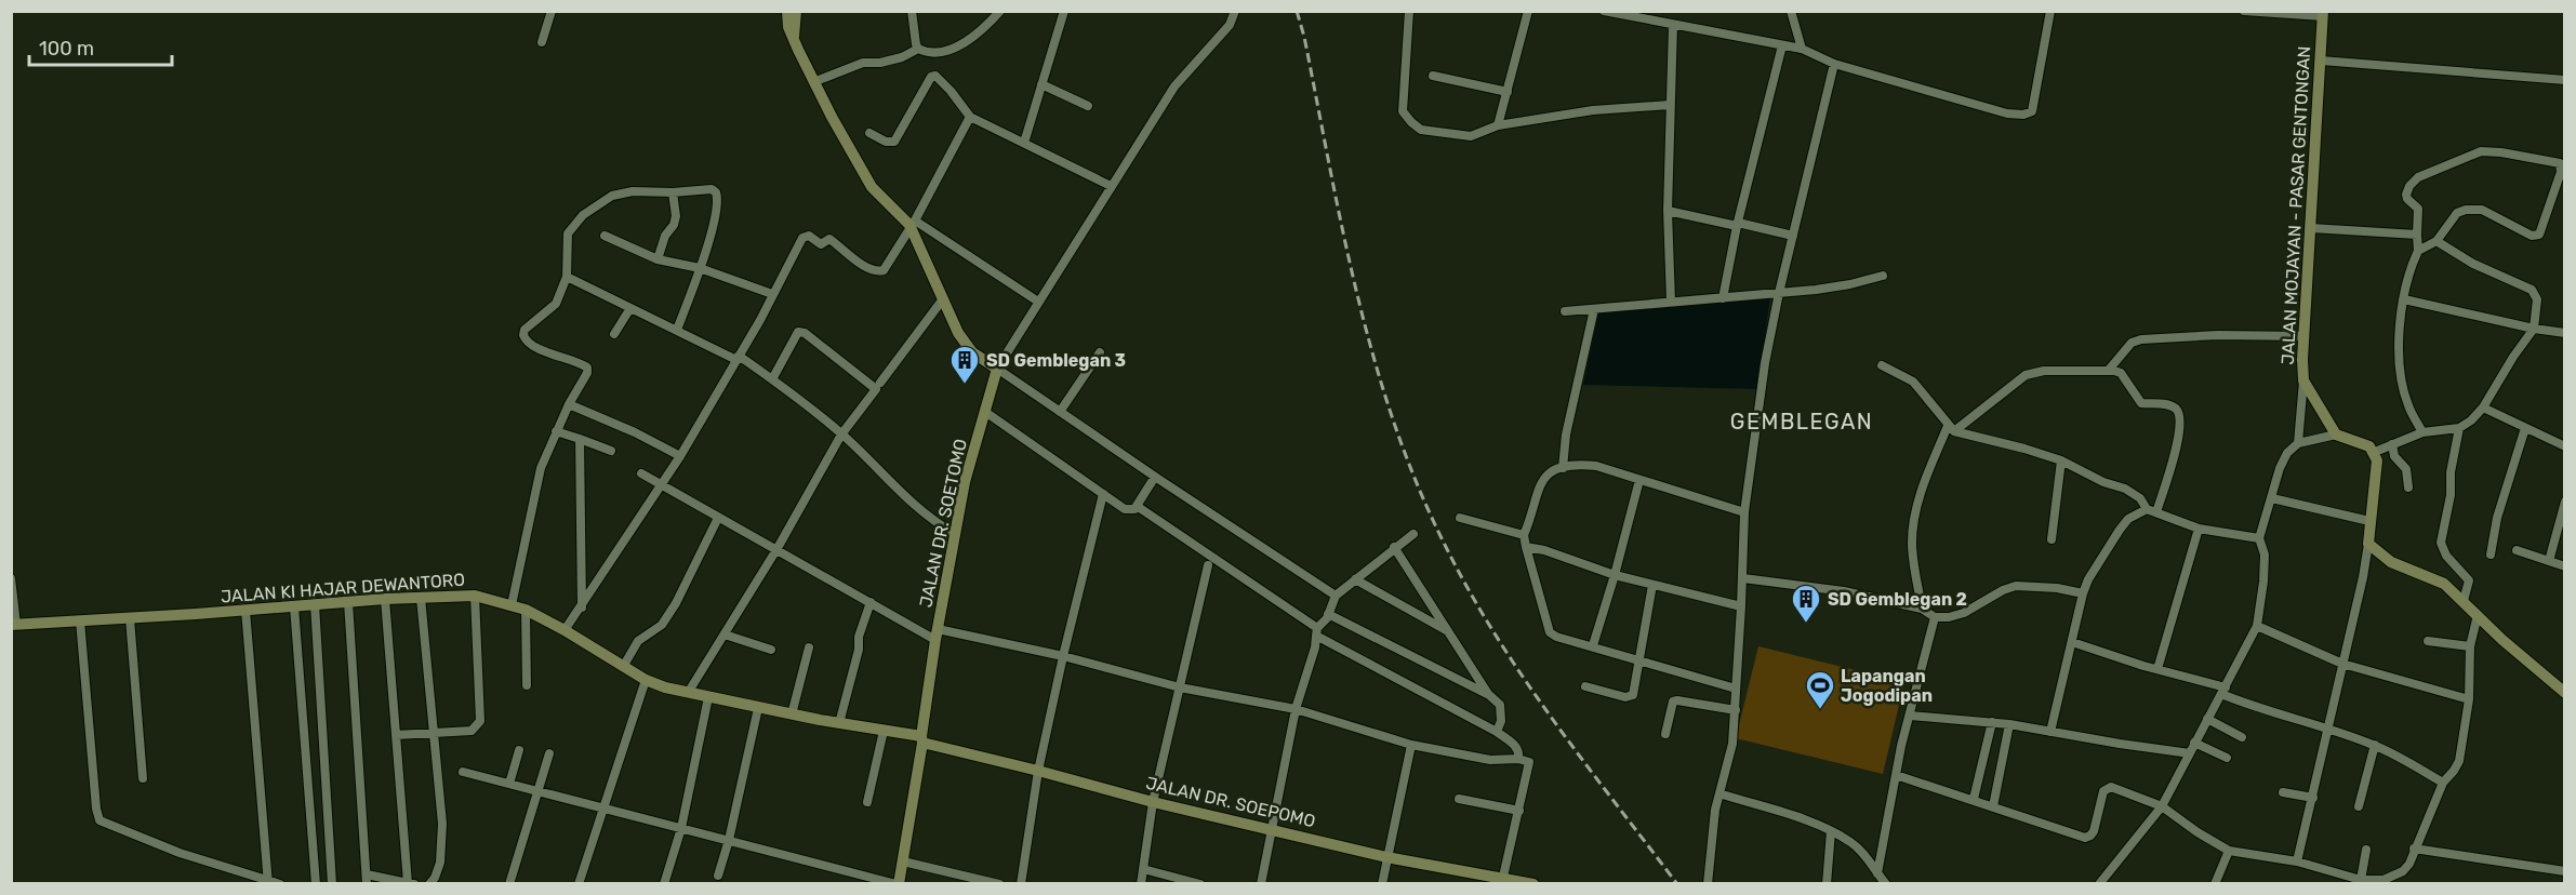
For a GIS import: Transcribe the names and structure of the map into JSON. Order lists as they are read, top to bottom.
{
  "streets": {
    "street": [
      "JALAN MOJAYAN - PASAR GENTONGAN",
      "JALAN DR. SOETOMO",
      "JALAN KI HAJAR DEWANTORO",
      "JALAN DR. SOEPOMO"
    ]
  },
  "crossings": [
    ["JALAN DR. SOETOMO", "JALAN KI HAJAR DEWANTORO"],
    ["JALAN DR. SOETOMO", "JALAN DR. SOEPOMO"],
    ["JALAN KI HAJAR DEWANTORO", "JALAN DR. SOEPOMO"]
  ],
  "districts": ["GEMBLEGAN"],
  "places": {
    "building": ["SD Gemblegan 3", "SD Gemblegan 2"],
    "sports": ["Lapangan Jogodipan"]
  },
  "scale_bar": "100 m"
}
